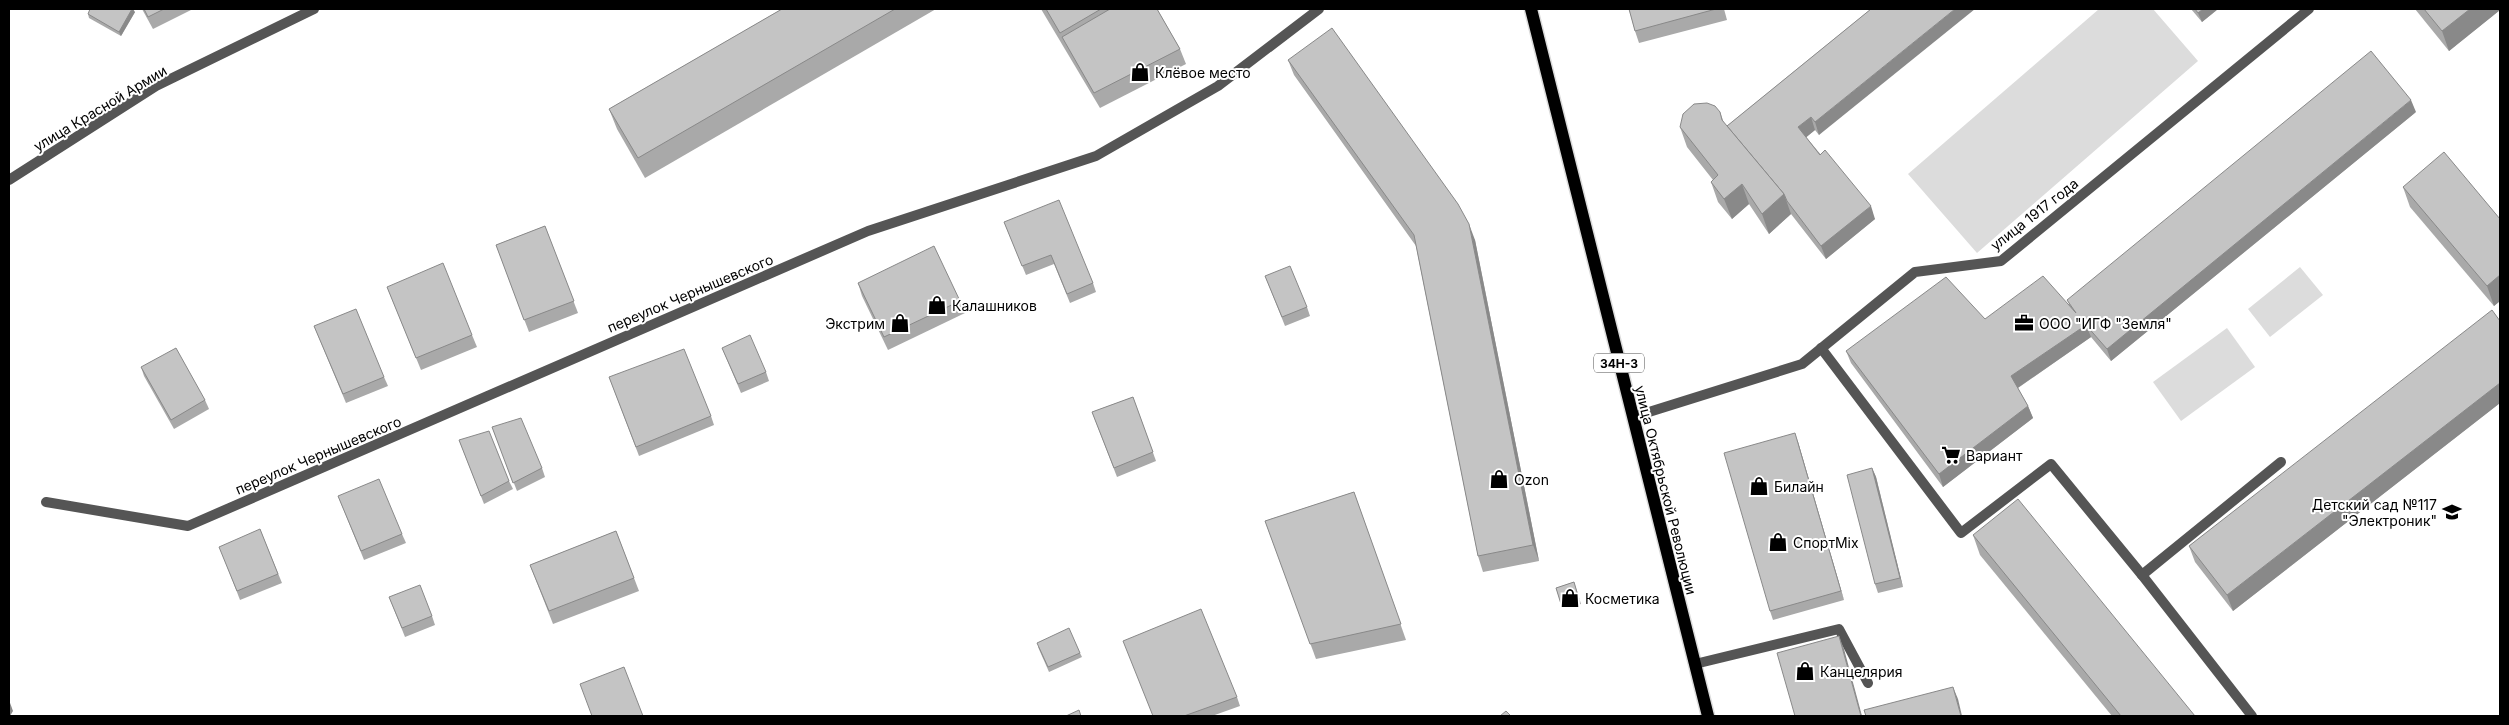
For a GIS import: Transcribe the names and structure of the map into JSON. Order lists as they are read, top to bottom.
{
  "streets": {
    "main road": ["34Н-3", "улица Октябрьской Революции"],
    "street": ["улица Красной Армии", "улица 1917 года", "переулок Чернышевского"]
  },
  "crossings": [
    ["улица 1917 года", "улица Октябрьской Революции"]
  ],
  "places": {
    "shop": [
      "Клёвое место",
      "Калашников",
      "Экстрим",
      "Ozon",
      "Билайн",
      "СпортMix",
      "Косметика",
      "Канцелярия"
    ],
    "office": ["ООО \"ИГФ \"Земля\""],
    "supermarket": ["Вариант"],
    "school or university": ["Детский сад №117 \"Электроник\""]
  }
}
